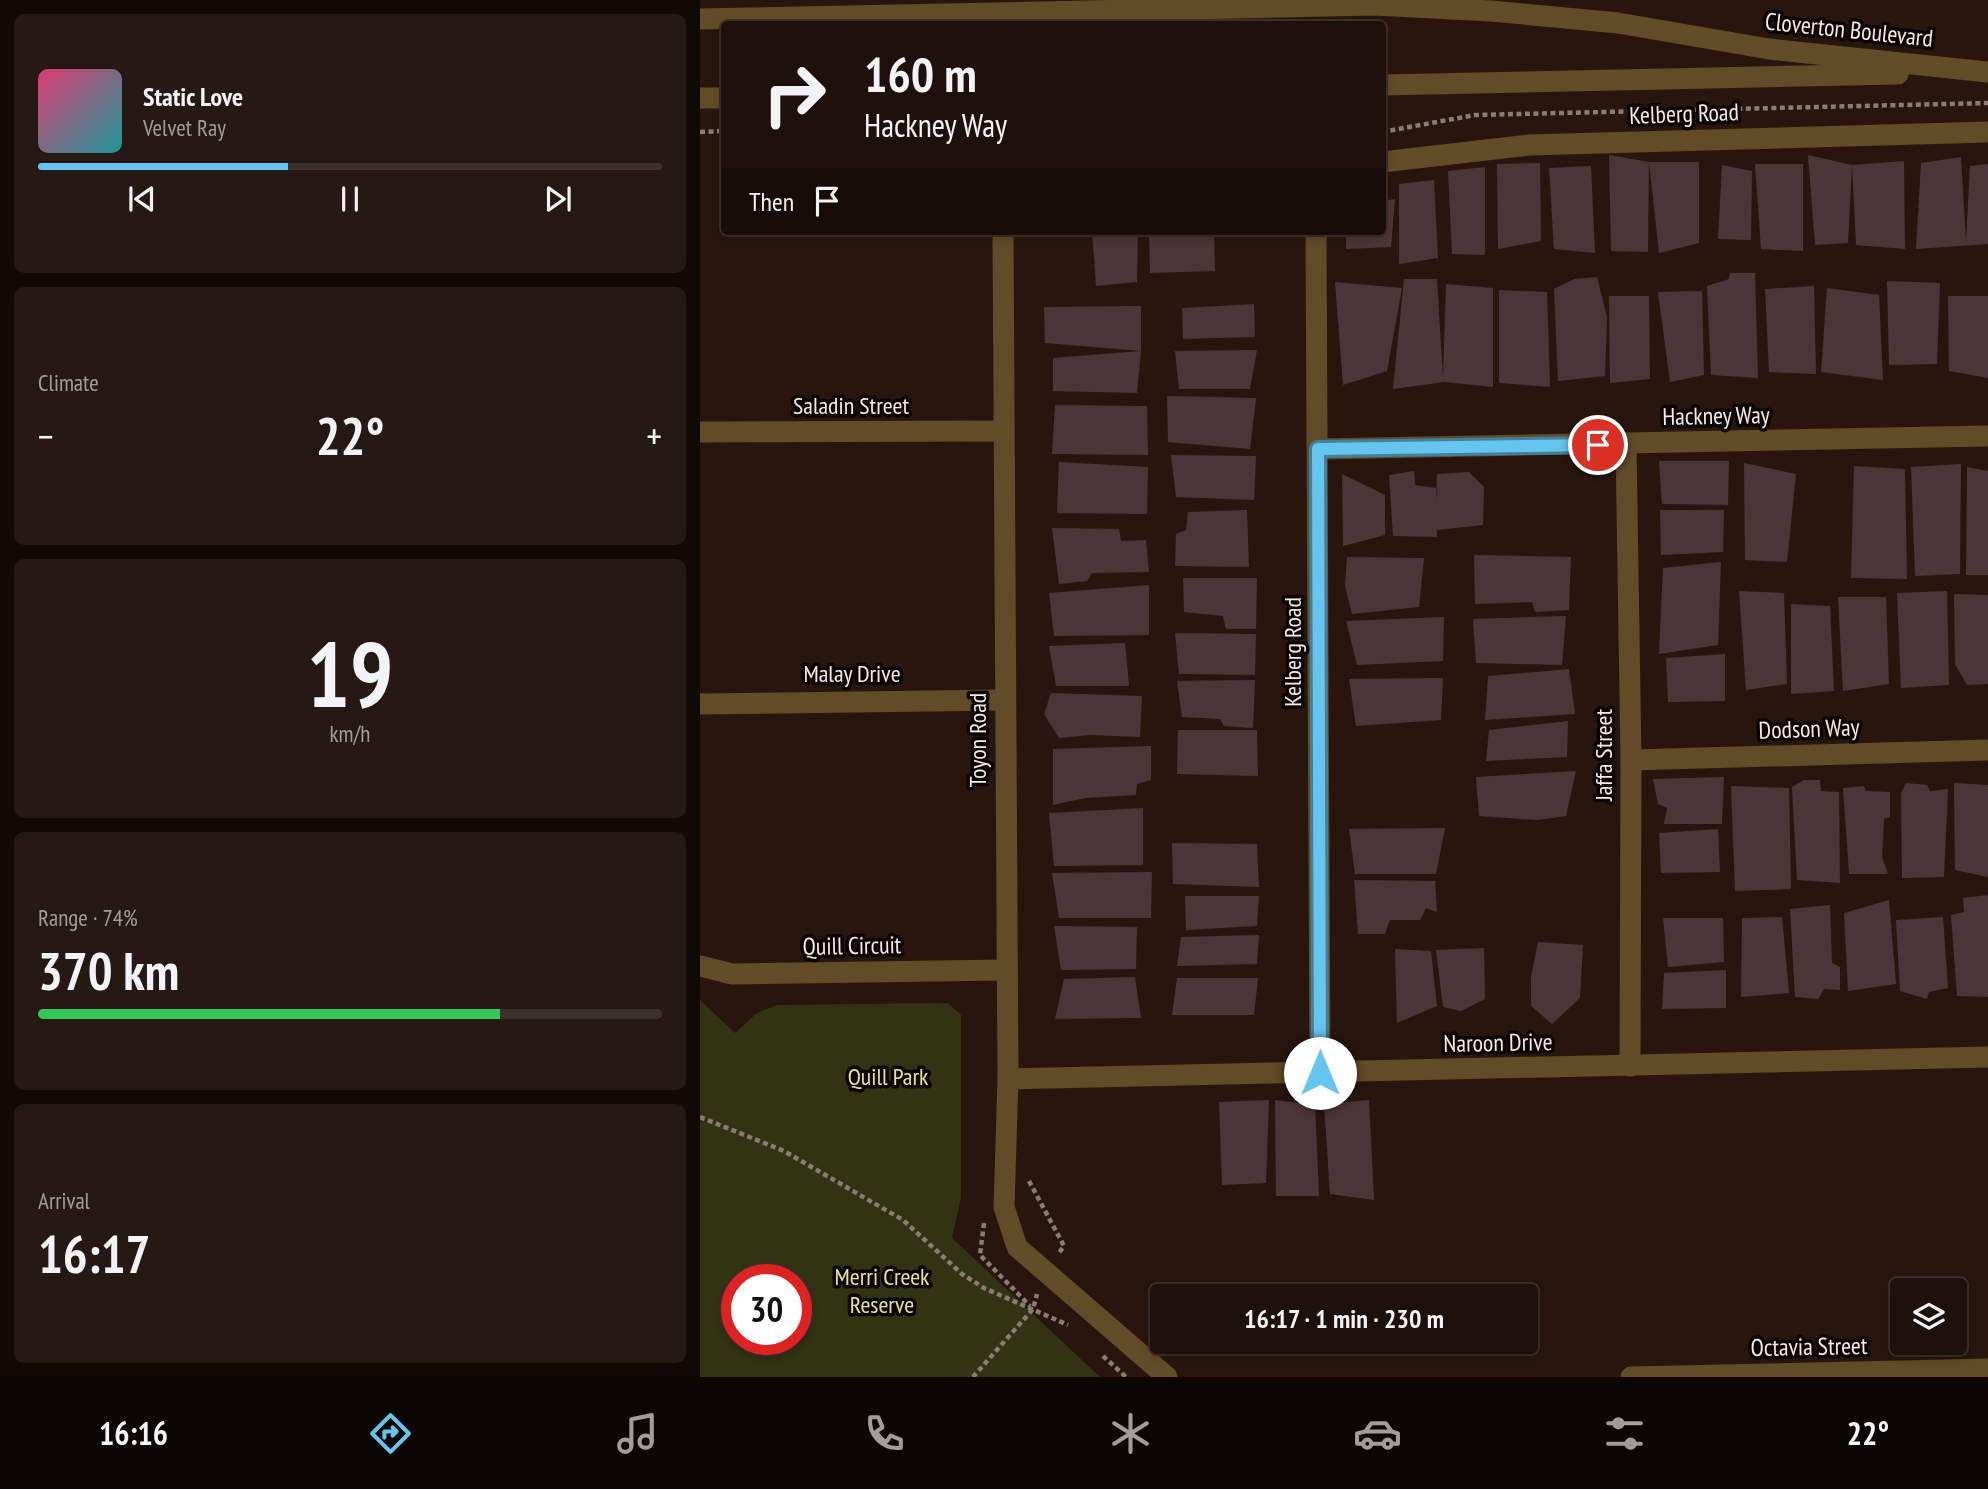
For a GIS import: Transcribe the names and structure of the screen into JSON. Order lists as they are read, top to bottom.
{
  "streets": {
    "street": [
      "Cloverton Boulevard",
      "Kelberg Road",
      "Saladin Street",
      "Hackney Way",
      "Malay Drive",
      "Dodson Way",
      "Toyon Road",
      "Jaffa Street",
      "Quill Circuit",
      "Naroon Drive",
      "Octavia Street"
    ]
  },
  "crossings": [
    ["Kelberg Road", "Hackney Way"],
    ["Kelberg Road", "Naroon Drive"],
    ["Saladin Street", "Toyon Road"],
    ["Hackney Way", "Jaffa Street"],
    ["Malay Drive", "Toyon Road"],
    ["Dodson Way", "Jaffa Street"],
    ["Toyon Road", "Quill Circuit"],
    ["Toyon Road", "Naroon Drive"],
    ["Jaffa Street", "Naroon Drive"]
  ],
  "parks": ["Quill Park", "Merri Creek Reserve"],
  "page": {
    "turn": ["160 m", "Hackney Way"],
    "song": ["Static Love", "Velvet Ray"],
    "then": "Then",
    "tile": [
      "Climate",
      ["19", "km/h"],
      ["Range · 74%", "370 km"],
      ["Arrival", "16:17"]
    ],
    "heat": ["−", "22°", "+"],
    "limit": "30",
    "trip": "16:17 · 1 min · 230 m",
    "tabs": ["16:16", "22°"]
  }
}
